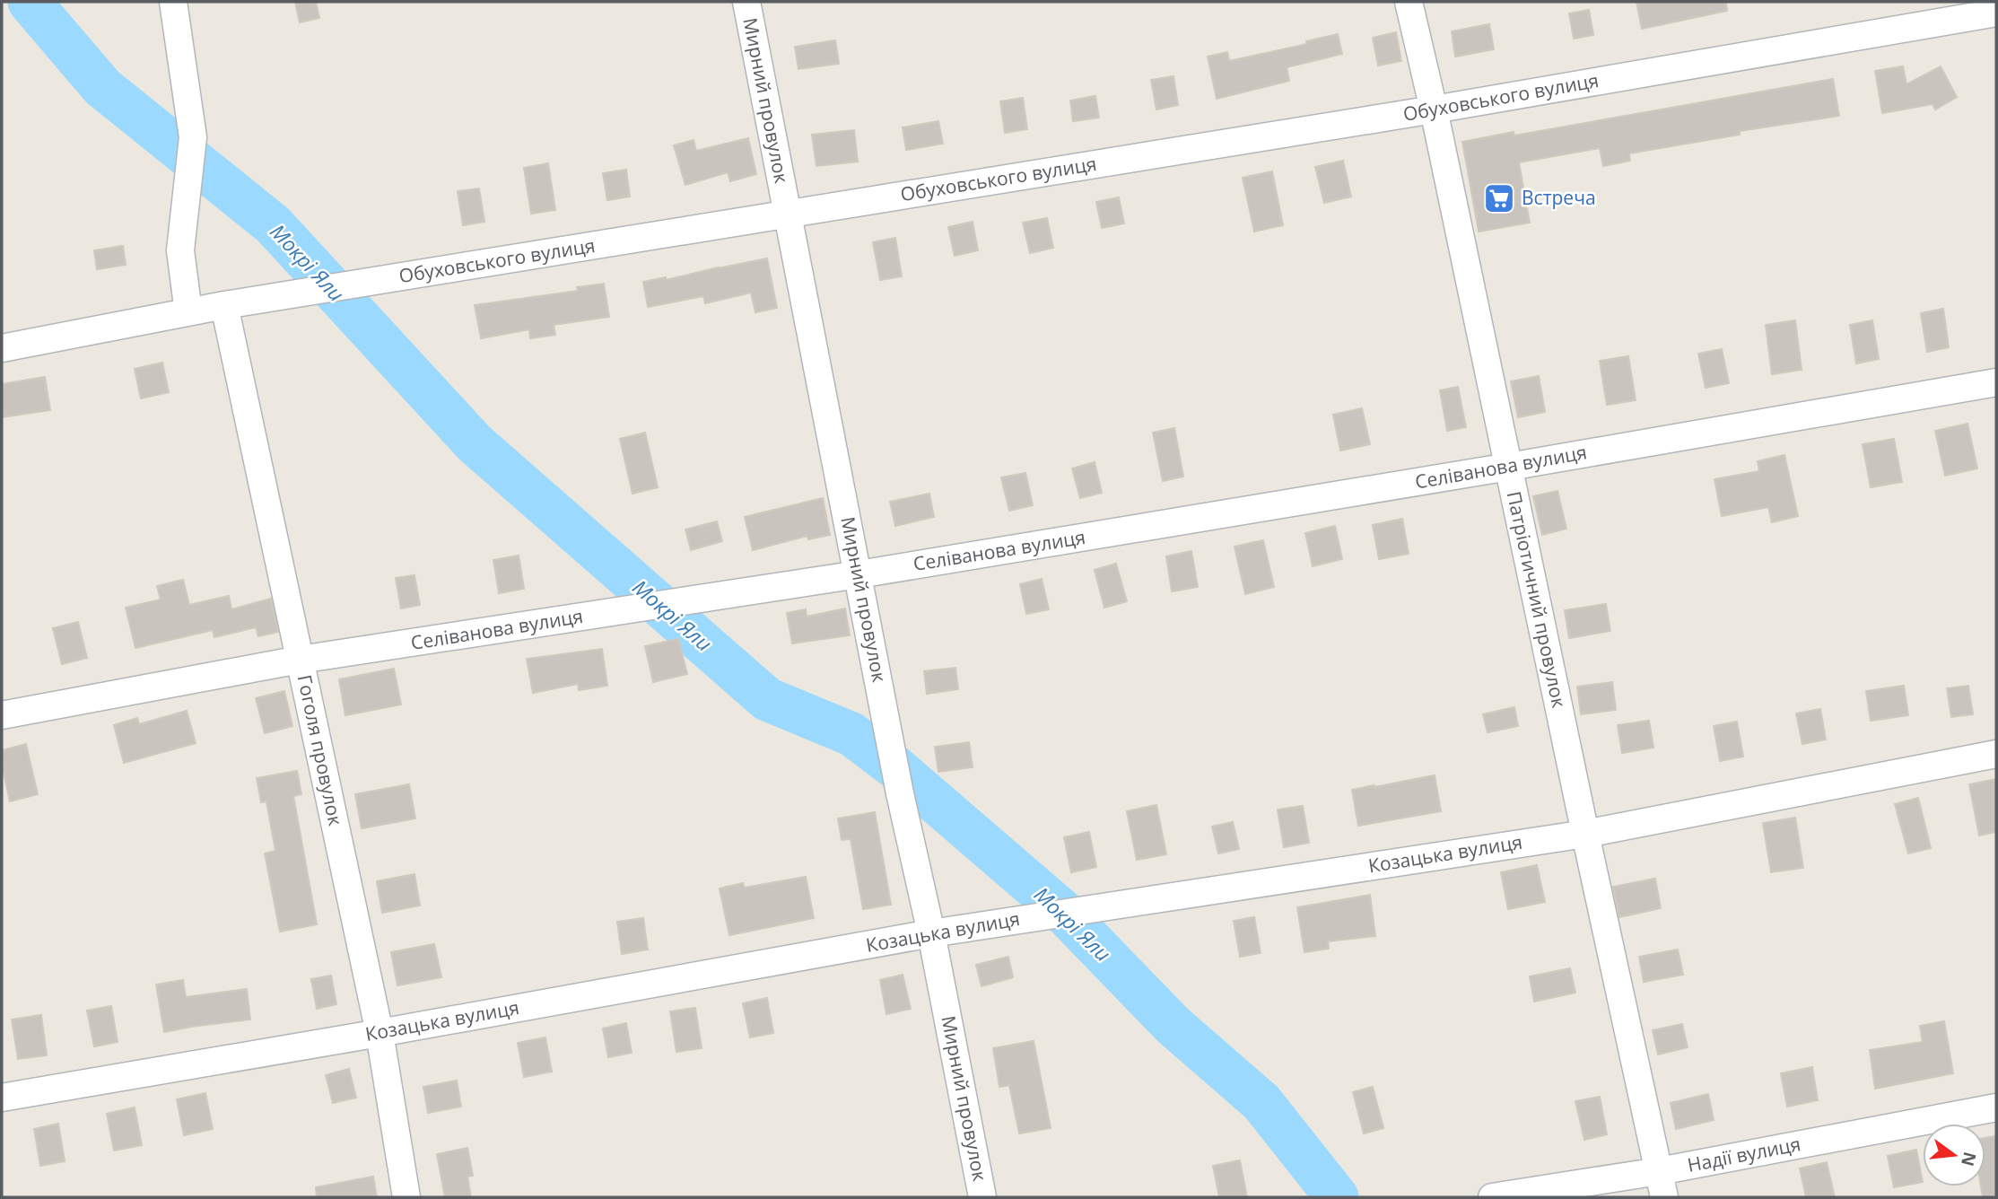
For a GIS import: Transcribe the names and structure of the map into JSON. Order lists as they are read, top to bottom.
{
  "streets": {
    "street": [
      "Обуховського вулиця",
      "Мирний провулок",
      "Селіванова вулиця",
      "Патріотичний провулок",
      "Гоголя провулок",
      "Козацька вулиця",
      "Надії вулиця"
    ]
  },
  "crossings": [
    ["Обуховського вулиця", "Мирний провулок"],
    ["Обуховського вулиця", "Патріотичний провулок"],
    ["Обуховського вулиця", "Гоголя провулок"],
    ["Мирний провулок", "Селіванова вулиця"],
    ["Мирний провулок", "Козацька вулиця"],
    ["Селіванова вулиця", "Патріотичний провулок"],
    ["Селіванова вулиця", "Гоголя провулок"],
    ["Патріотичний провулок", "Козацька вулиця"],
    ["Патріотичний провулок", "Надії вулиця"],
    ["Гоголя провулок", "Козацька вулиця"]
  ],
  "water": ["Мокрі Яли"],
  "places": {
    "supermarket": ["Встреча"]
  },
  "north": "right"
}
